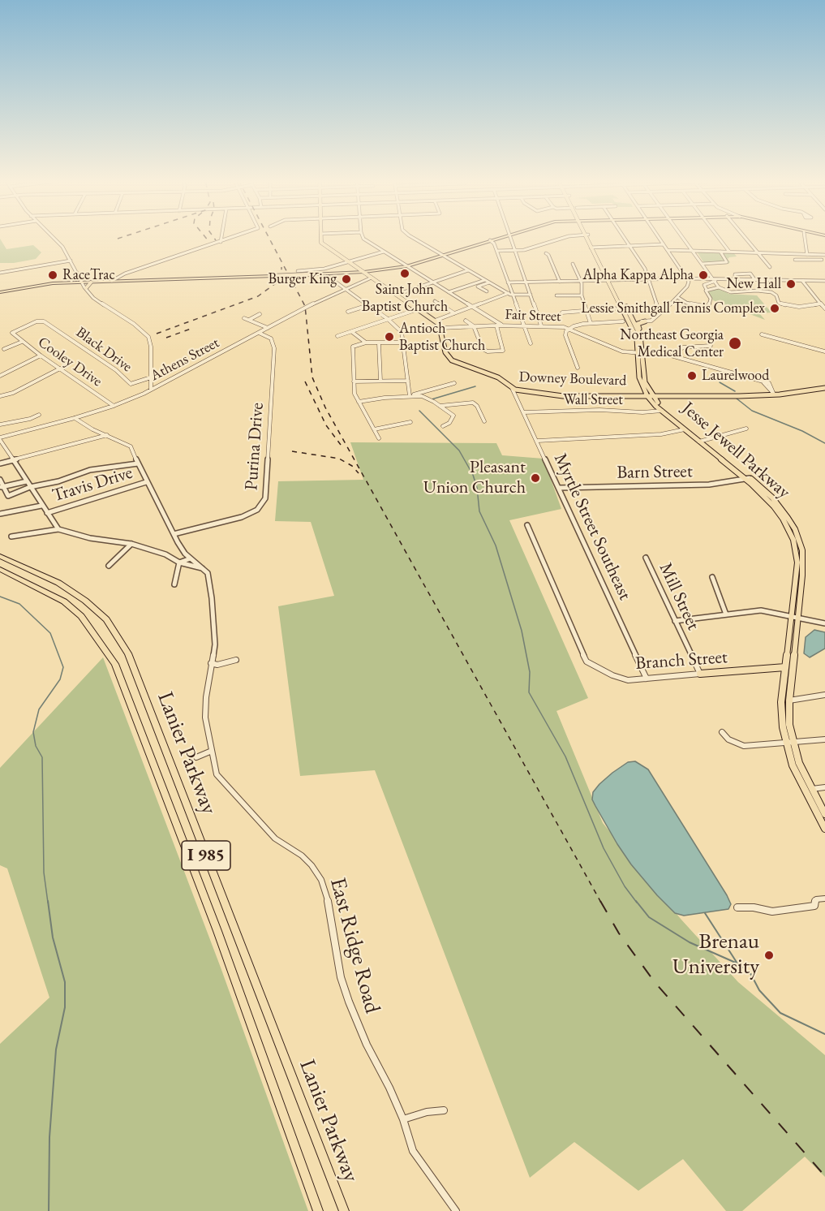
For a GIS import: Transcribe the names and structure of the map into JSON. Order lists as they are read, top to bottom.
{
  "streets": {
    "highway": ["Lanier Parkway", "I 985"],
    "main road": ["Downey Boulevard", "Jesse Jewell Parkway", "Branch Street"],
    "street": [
      "Fair Street",
      "Black Drive",
      "Athens Street",
      "Cooley Drive",
      "Wall Street",
      "Purina Drive",
      "Barn Street",
      "Travis Drive",
      "Myrtle Street Southeast",
      "Mill Street",
      "East Ridge Road"
    ]
  },
  "crossings": [
    ["Black Drive", "Cooley Drive"],
    ["Athens Street", "Cooley Drive"],
    ["Athens Street", "Purina Drive"],
    ["Downey Boulevard", "Jesse Jewell Parkway"],
    ["Downey Boulevard", "Myrtle Street Southeast"],
    ["Wall Street", "Jesse Jewell Parkway"],
    ["Wall Street", "Myrtle Street Southeast"],
    ["Jesse Jewell Parkway", "Barn Street"],
    ["Jesse Jewell Parkway", "Branch Street"],
    ["Barn Street", "Myrtle Street Southeast"],
    ["Myrtle Street Southeast", "Branch Street"],
    ["Mill Street", "Branch Street"]
  ],
  "places": [
    "Saint John Baptist Church",
    "RaceTrac",
    "Alpha Kappa Alpha",
    "Burger King",
    "New Hall",
    "Lessie Smithgall Tennis Complex",
    "Antioch Baptist Church",
    "Northeast Georgia Medical Center",
    "Laurelwood",
    "Pleasant Union Church",
    "Brenau University"
  ]
}
